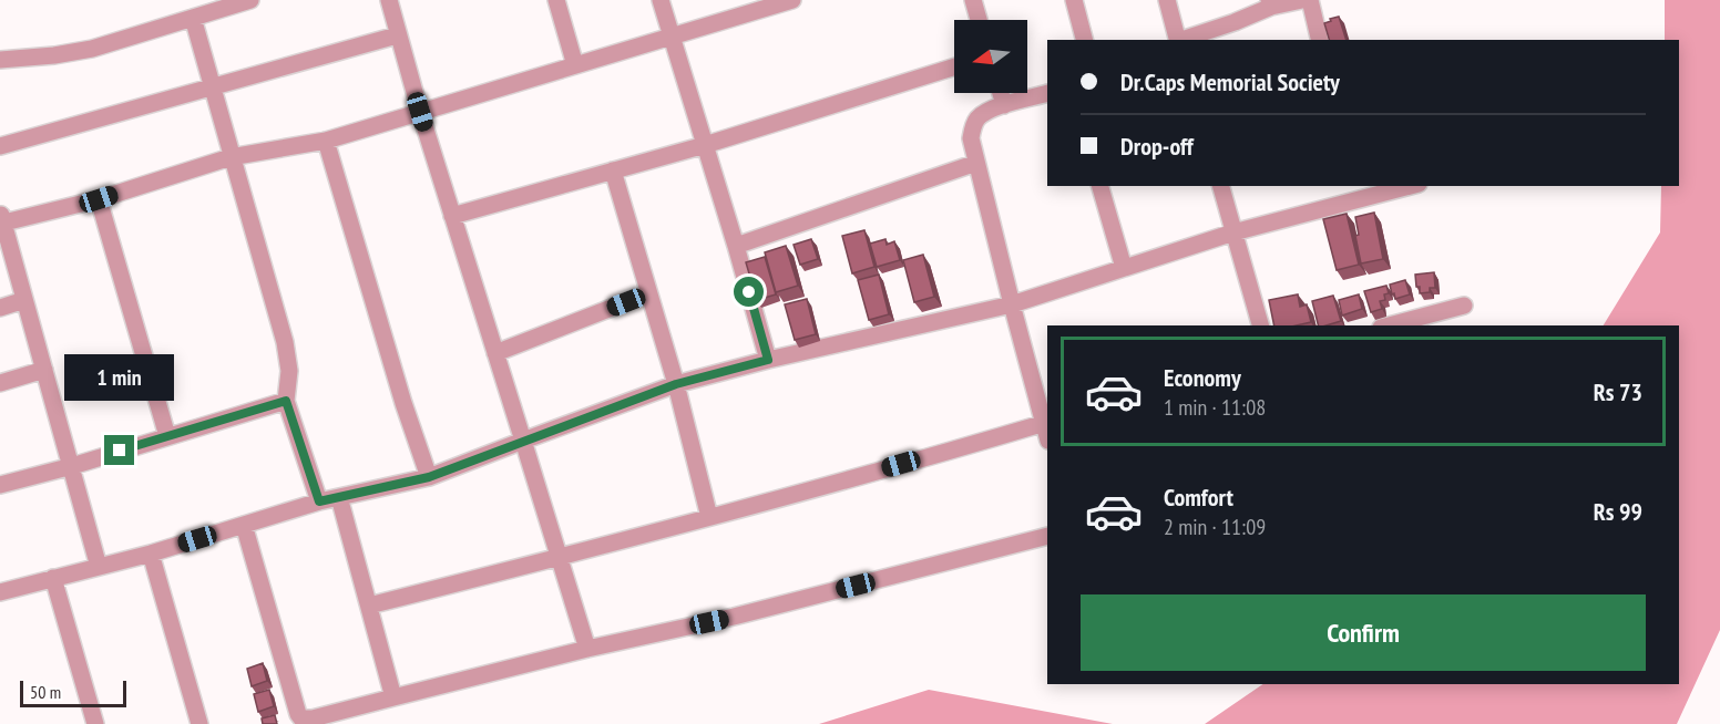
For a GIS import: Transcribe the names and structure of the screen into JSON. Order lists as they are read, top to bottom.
{
  "scale_bar": "50 m",
  "north": "left",
  "page": {
    "banner": ["Dr.Caps Memorial Society", "Drop-off"],
    "list": [
      {
        "name": "Economy",
        "note": "1 min · 11:08",
        "value": "Rs 73"
      },
      {
        "name": "Comfort",
        "note": "2 min · 11:09",
        "value": "Rs 99"
      }
    ],
    "bubble": "1 min",
    "buttons": "Confirm",
    "scale": "50 m"
  }
}
